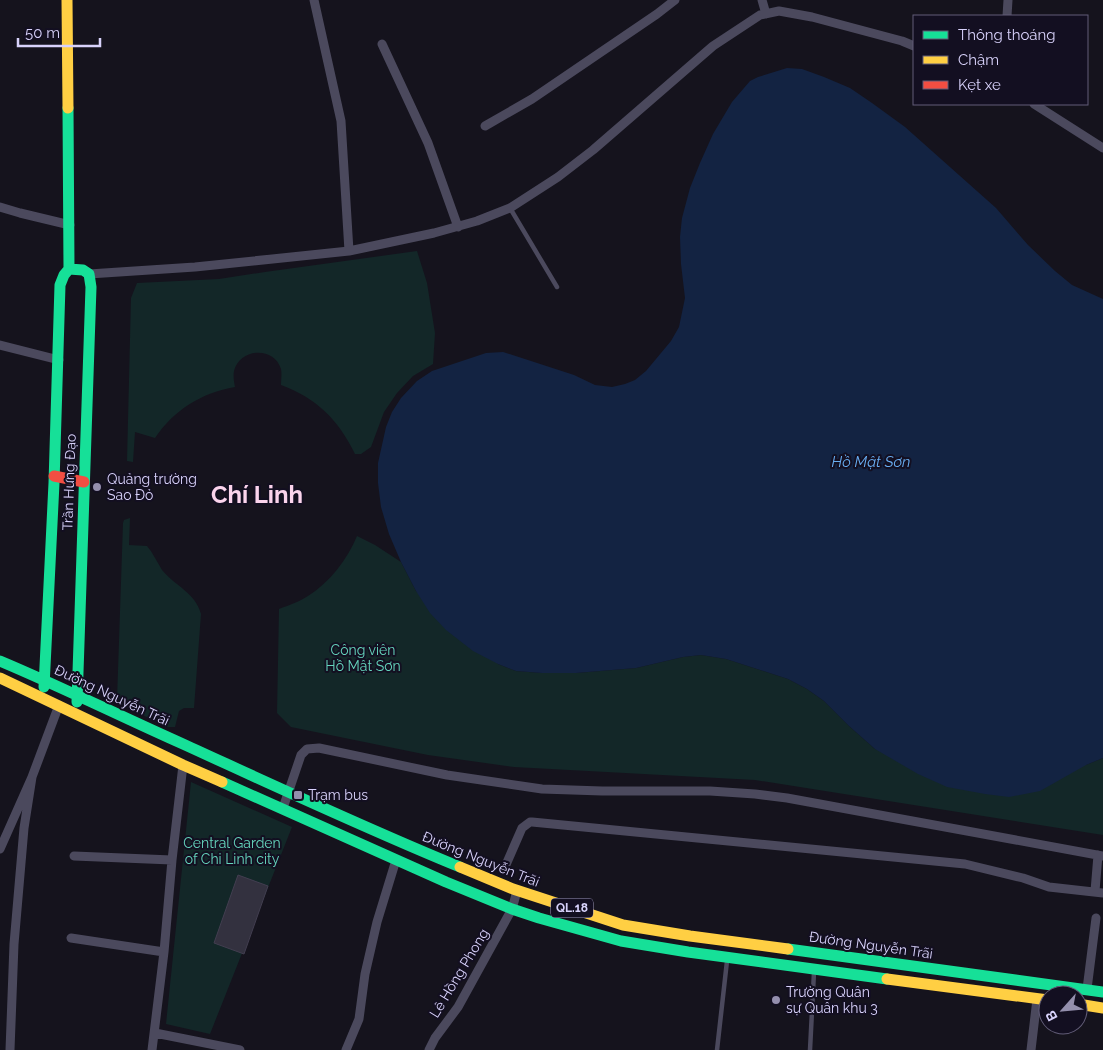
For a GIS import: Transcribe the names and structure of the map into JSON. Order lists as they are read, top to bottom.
{
  "streets": {
    "main road": ["Trần Hưng Đạo", "Đường Nguyễn Trãi", "QL.18"],
    "street": ["Lê Hồng Phong"]
  },
  "crossings": [
    ["Trần Hưng Đạo", "Đường Nguyễn Trãi"],
    ["Trần Hưng Đạo", "QL.18"],
    ["Đường Nguyễn Trãi", "Lê Hồng Phong"],
    ["QL.18", "Lê Hồng Phong"]
  ],
  "districts": ["Chí Linh"],
  "water": ["Hồ Mật Sơn"],
  "parks": ["Công viên Hồ Mật Sơn", "Central Garden of Chi Linh city"],
  "places": {
    "other": ["Quảng trường Sao Đỏ", "Trường Quân sự Quân khu 3"],
    "transit": ["Trạm bus"]
  },
  "legend": ["Thông thoáng", "Chậm", "Kẹt xe"],
  "scale_bar": "50 m",
  "north": "bottom left"
}
